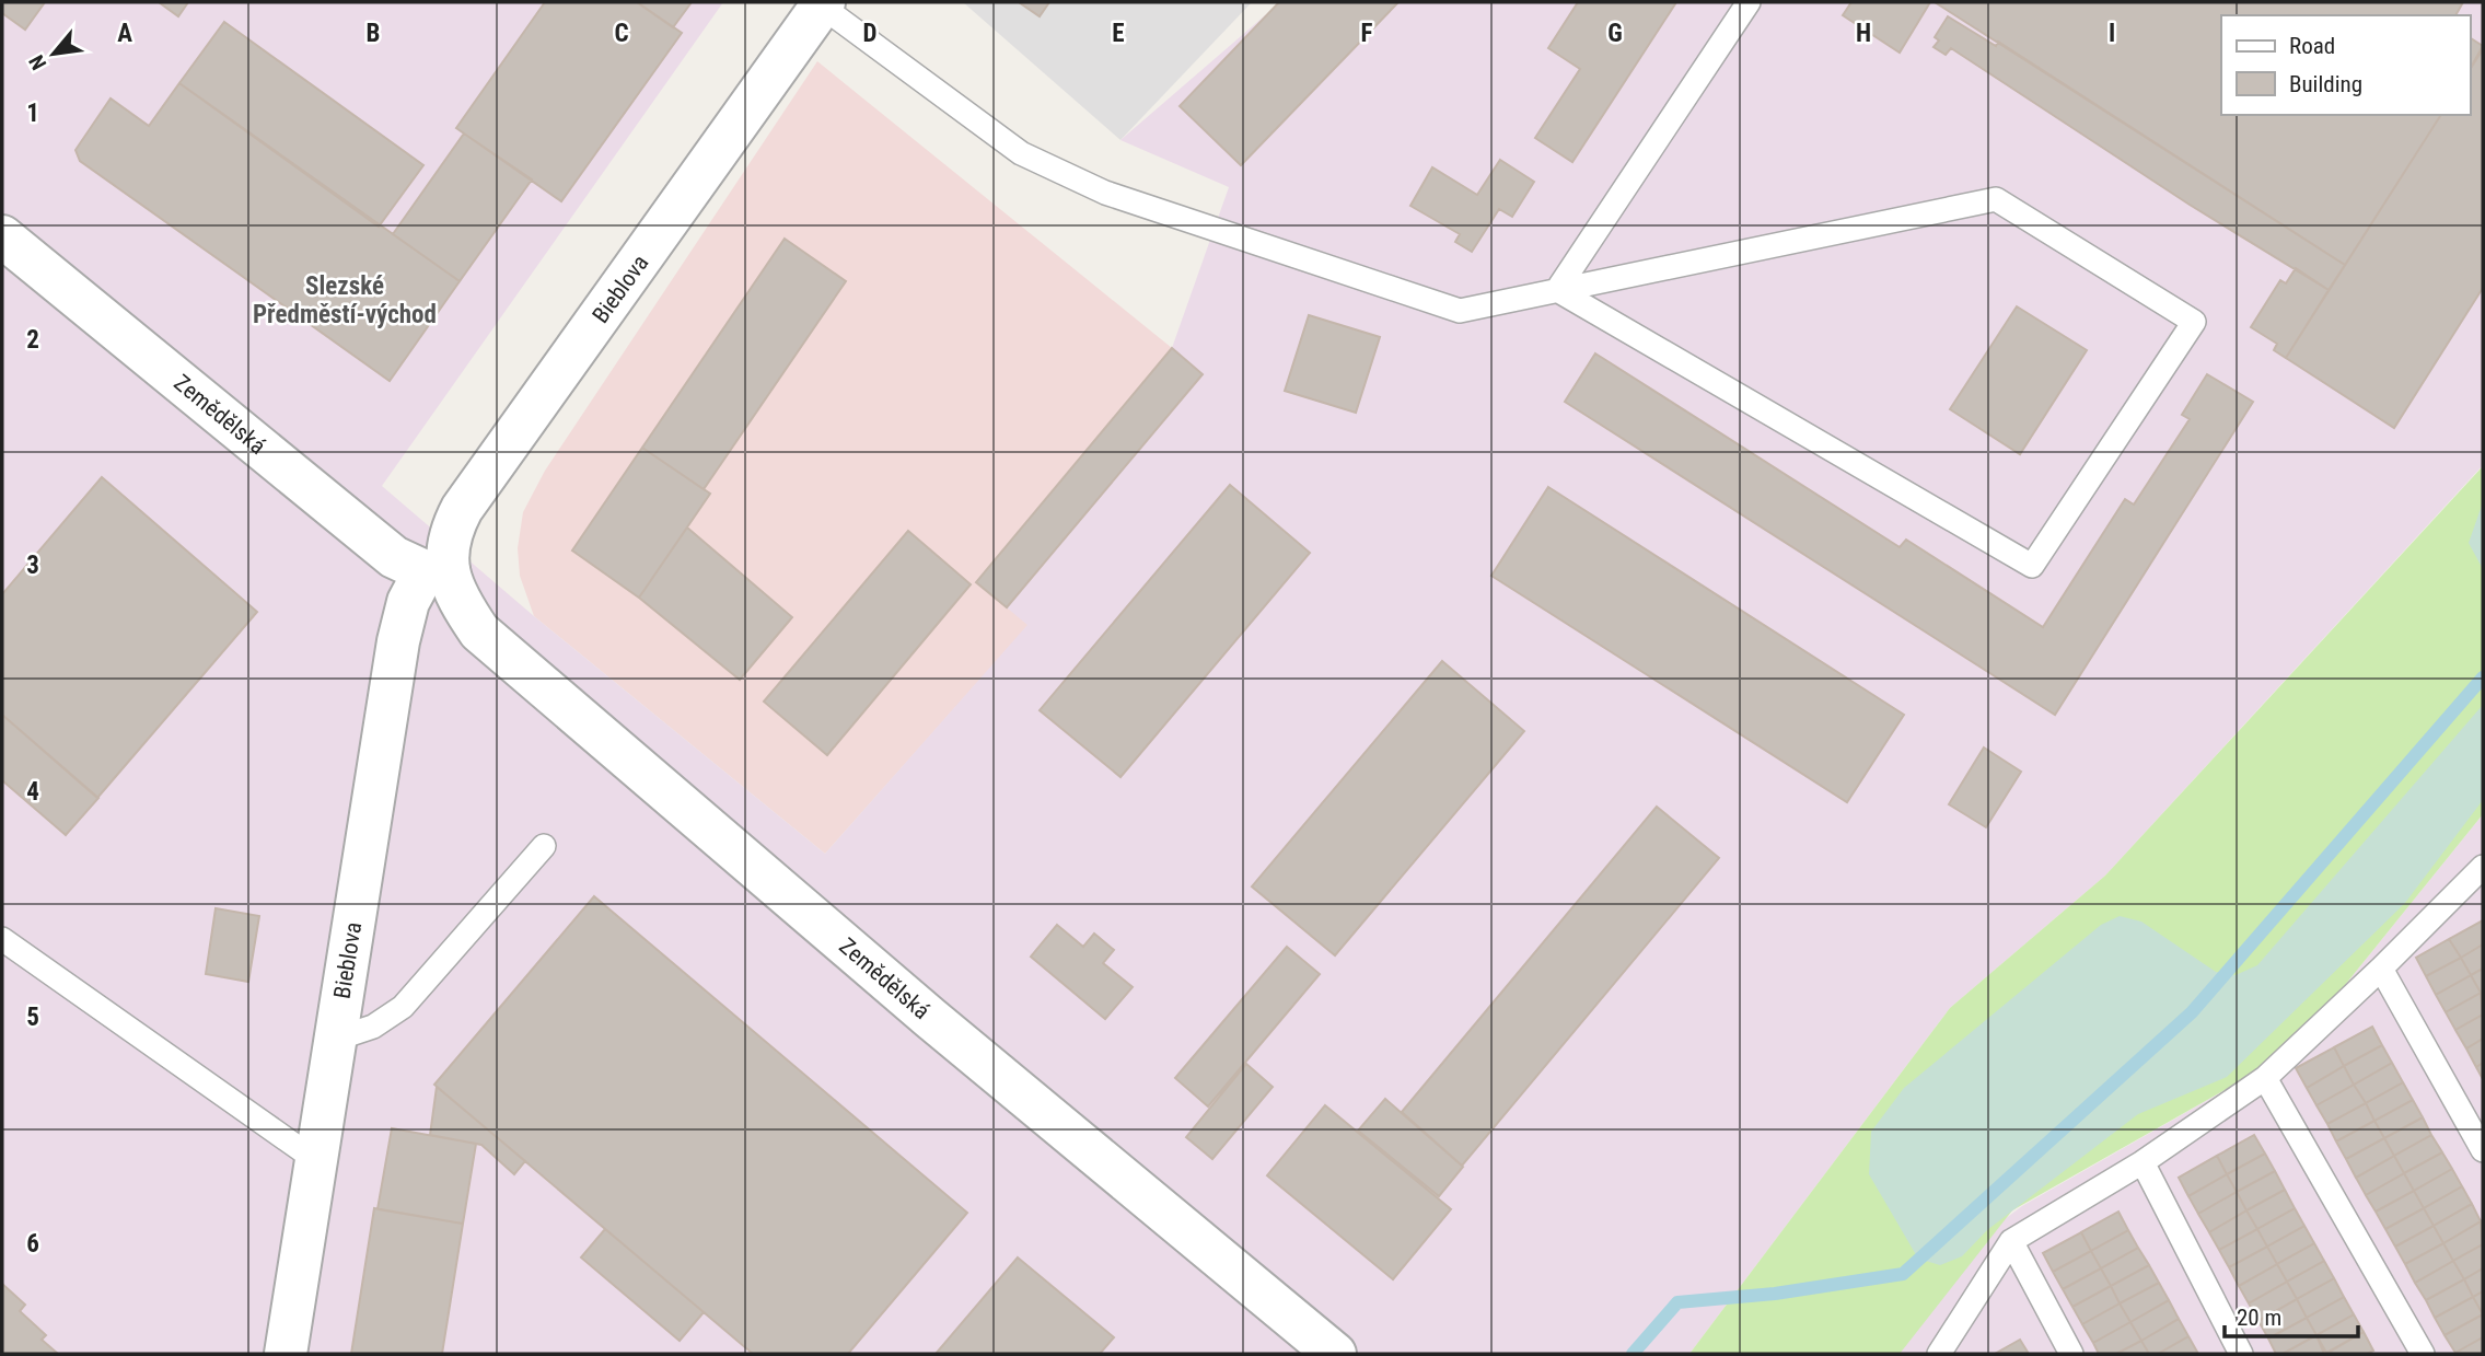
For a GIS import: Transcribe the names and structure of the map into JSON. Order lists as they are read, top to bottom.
{
  "streets": {
    "street": ["Bieblova", "Zemědělská"]
  },
  "crossings": [
    ["Bieblova", "Zemědělská"]
  ],
  "districts": ["Slezské Předměstí-východ"],
  "legend": ["Road", "Building"],
  "scale_bar": "20 m",
  "north": "bottom left",
  "grid": {
    "columns": [
      "A",
      "B",
      "C",
      "D",
      "E",
      "F",
      "G",
      "H",
      "I"
    ],
    "rows": [
      "1",
      "2",
      "3",
      "4",
      "5",
      "6"
    ]
  }
}
